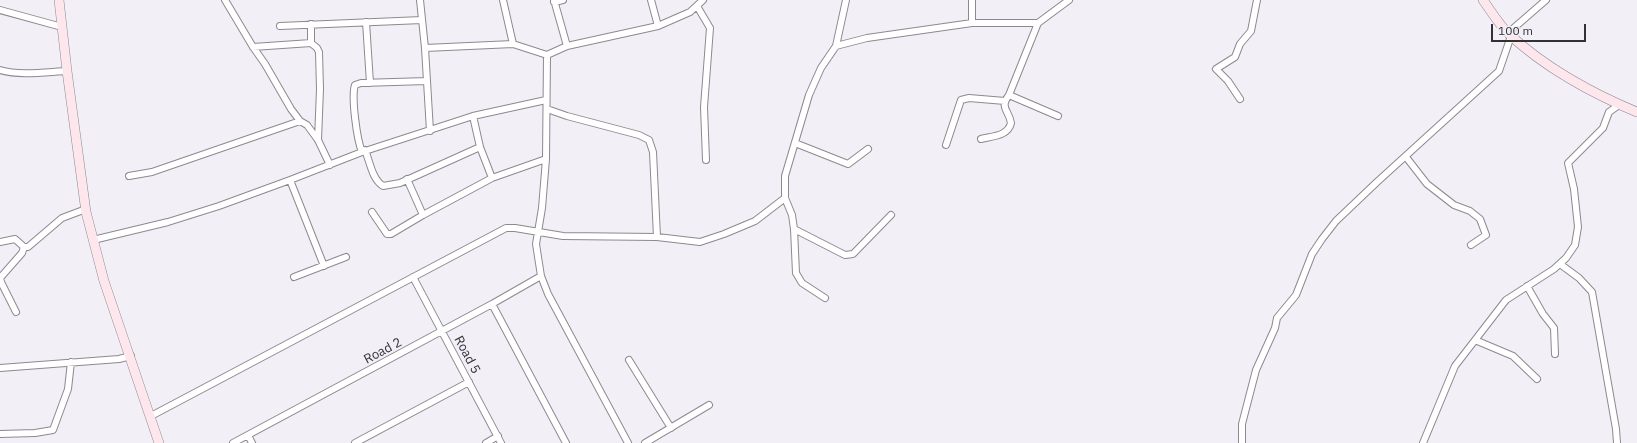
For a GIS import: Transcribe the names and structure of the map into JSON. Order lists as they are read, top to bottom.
{
  "streets": {
    "street": ["Road 2", "Road 5"]
  },
  "crossings": [
    ["Road 2", "Road 5"]
  ],
  "scale_bar": "100 m"
}
